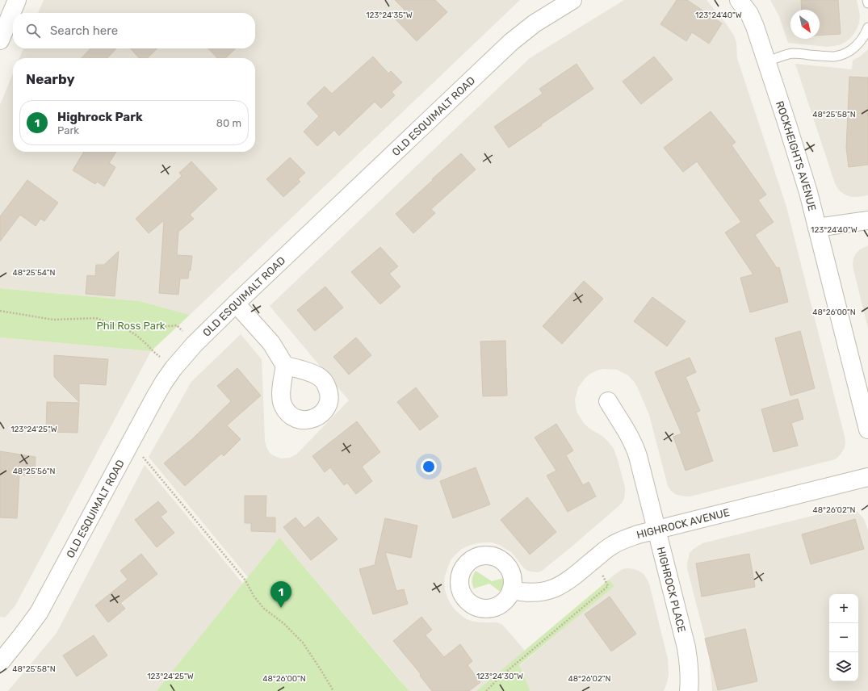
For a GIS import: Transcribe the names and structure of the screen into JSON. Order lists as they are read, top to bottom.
{
  "streets": {
    "street": [
      "OLD ESQUIMALT ROAD",
      "ROCKHEIGHTS AVENUE",
      "HIGHROCK AVENUE",
      "HIGHROCK PLACE"
    ]
  },
  "crossings": [
    ["HIGHROCK AVENUE", "HIGHROCK PLACE"]
  ],
  "parks": ["Phil Ross Park"],
  "north": "bottom right",
  "page": {
    "search": "Search here",
    "heading": "Nearby",
    "list": [
      {
        "mark": "1",
        "name": "Highrock Park",
        "note": "Park",
        "value": "80 m"
      }
    ],
    "pins": "1",
    "map_buttons": ["+", "−"]
  },
  "coordinates": [
    "123°24'35\"W",
    "123°24'40\"W",
    "48°25'58\"N",
    "48°25'54\"N",
    "48°26'00\"N",
    "123°24'25\"W",
    "48°25'56\"N",
    "48°26'02\"N",
    "123°24'30\"W"
  ]
}
